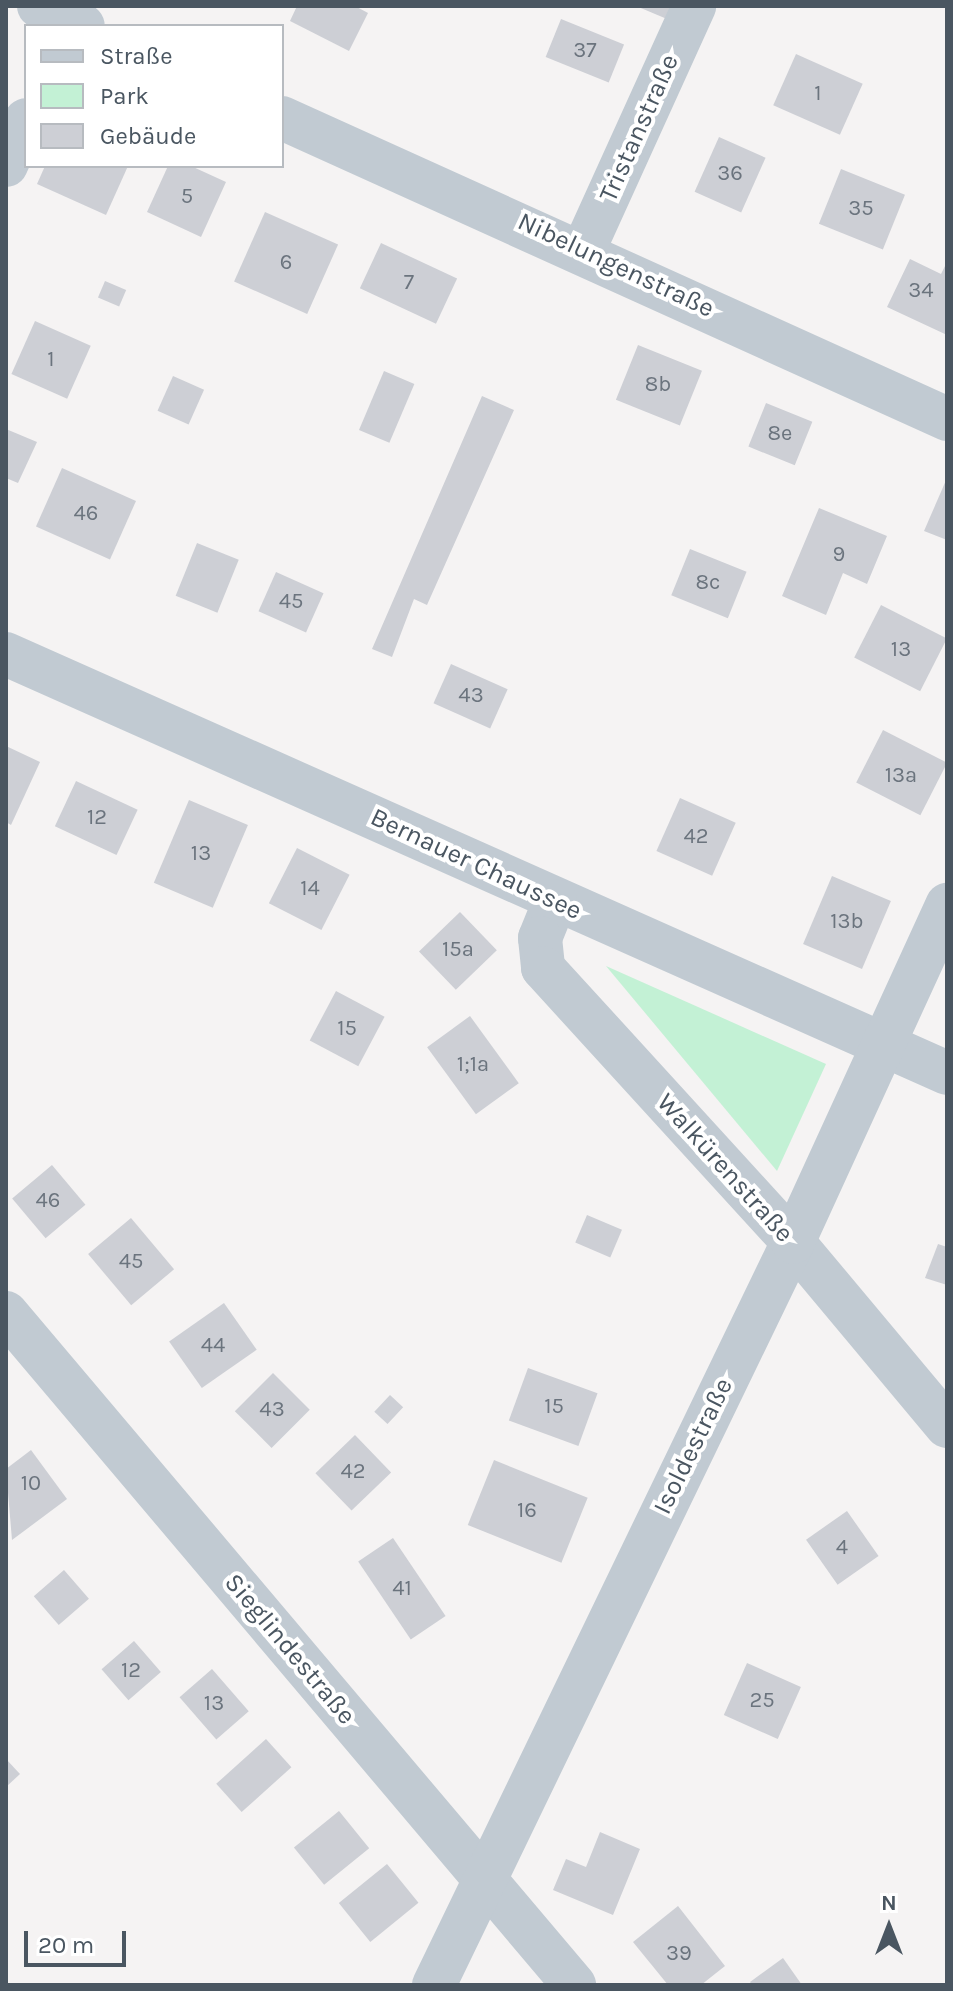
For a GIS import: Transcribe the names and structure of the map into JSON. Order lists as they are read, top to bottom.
{
  "streets": {
    "street": [
      "Tristanstraße",
      "Nibelungenstraße",
      "Bernauer Chaussee",
      "Walkürenstraße",
      "Isoldestraße",
      "Sieglindestraße"
    ]
  },
  "crossings": [
    ["Tristanstraße", "Nibelungenstraße"],
    ["Bernauer Chaussee", "Walkürenstraße"],
    ["Bernauer Chaussee", "Isoldestraße"],
    ["Walkürenstraße", "Isoldestraße"],
    ["Isoldestraße", "Sieglindestraße"]
  ],
  "house_numbers": [
    "37",
    "1",
    "36",
    "5",
    "35",
    "6",
    "7",
    "34",
    "1",
    "8b",
    "8e",
    "46",
    "9",
    "8c",
    "45",
    "13",
    "43",
    "13a",
    "12",
    "42",
    "13",
    "14",
    "13b",
    "15a",
    "15",
    "1;1a",
    "46",
    "45",
    "44",
    "15",
    "43",
    "42",
    "10",
    "16",
    "4",
    "41",
    "12",
    "25",
    "13",
    "39"
  ],
  "legend": ["Straße", "Park", "Gebäude"],
  "scale_bar": "20 m",
  "north": "top"
}
